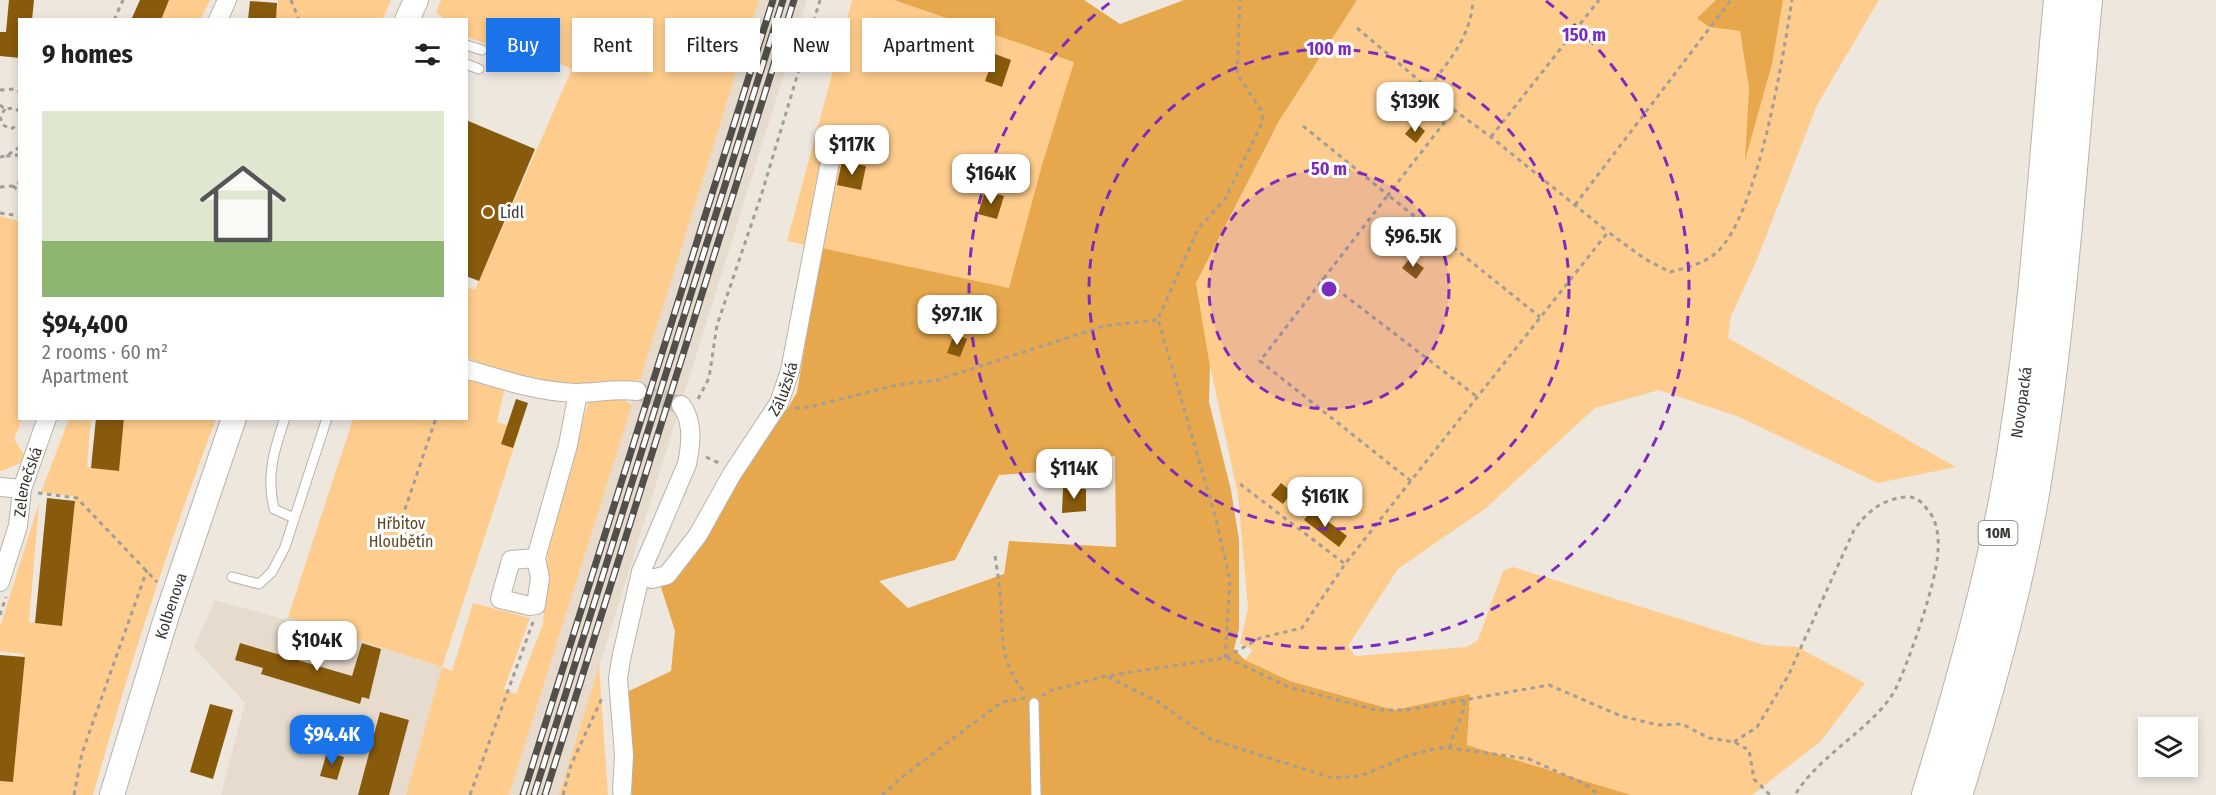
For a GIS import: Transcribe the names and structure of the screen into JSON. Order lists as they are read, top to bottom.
{
  "streets": {
    "highway": ["Novopacká", "10M"],
    "main road": ["Kolbenova"],
    "street": ["Zálužská", "Zelenečská"]
  },
  "parks": ["Hřbitov Hloubětín"],
  "places": ["Lidl"],
  "page": {
    "chip": [
      "Buy",
      "Rent",
      "Filters",
      "New",
      "Apartment"
    ],
    "heading": "9 homes",
    "price": [
      "$139K",
      "$117K",
      "$164K",
      "$96.5K",
      "$97.1K",
      "$114K",
      "$161K",
      "$104K",
      "$94.4K"
    ],
    "list": [
      {
        "name": "$94,400",
        "note": "2 rooms · 60 m² · Apartment"
      }
    ]
  },
  "rings": ["150 m", "100 m", "50 m"]
}
